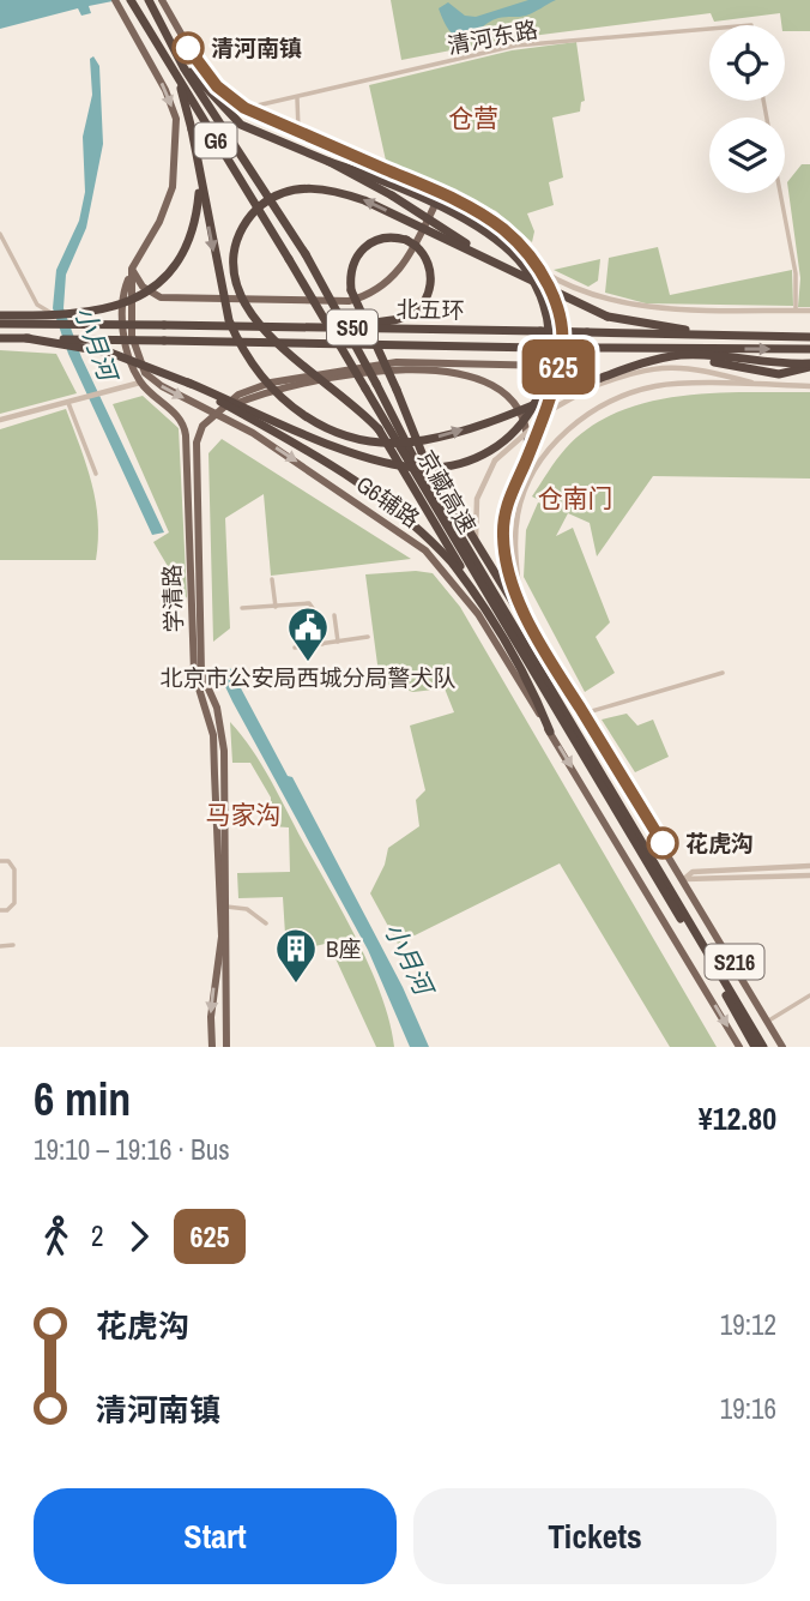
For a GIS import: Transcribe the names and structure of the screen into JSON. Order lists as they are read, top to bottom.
{
  "streets": {
    "highway": [
      "G6",
      "北五环",
      "S50",
      "京藏高速"
    ],
    "main road": ["G6辅路", "学清路", "S216"],
    "street": ["清河东路"]
  },
  "crossings": [
    ["清河东路", "S216"]
  ],
  "districts": ["仓营", "仓南门", "马家沟"],
  "water": ["小月河"],
  "places": {
    "other": ["清河南镇", "花虎沟"],
    "public building": ["北京市公安局西城分局警犬队"],
    "building": ["B座"]
  },
  "lines": ["bus line 625"],
  "page": {
    "on_map": "625",
    "heading": ["6 min", "19:10 – 19:16 · Bus", "¥12.80"],
    "legs": ["2", "625"],
    "list": [
      {
        "name": "花虎沟",
        "value": "19:12"
      },
      {
        "name": "清河南镇",
        "value": "19:16"
      }
    ],
    "buttons": ["Start", "Tickets"]
  }
}
